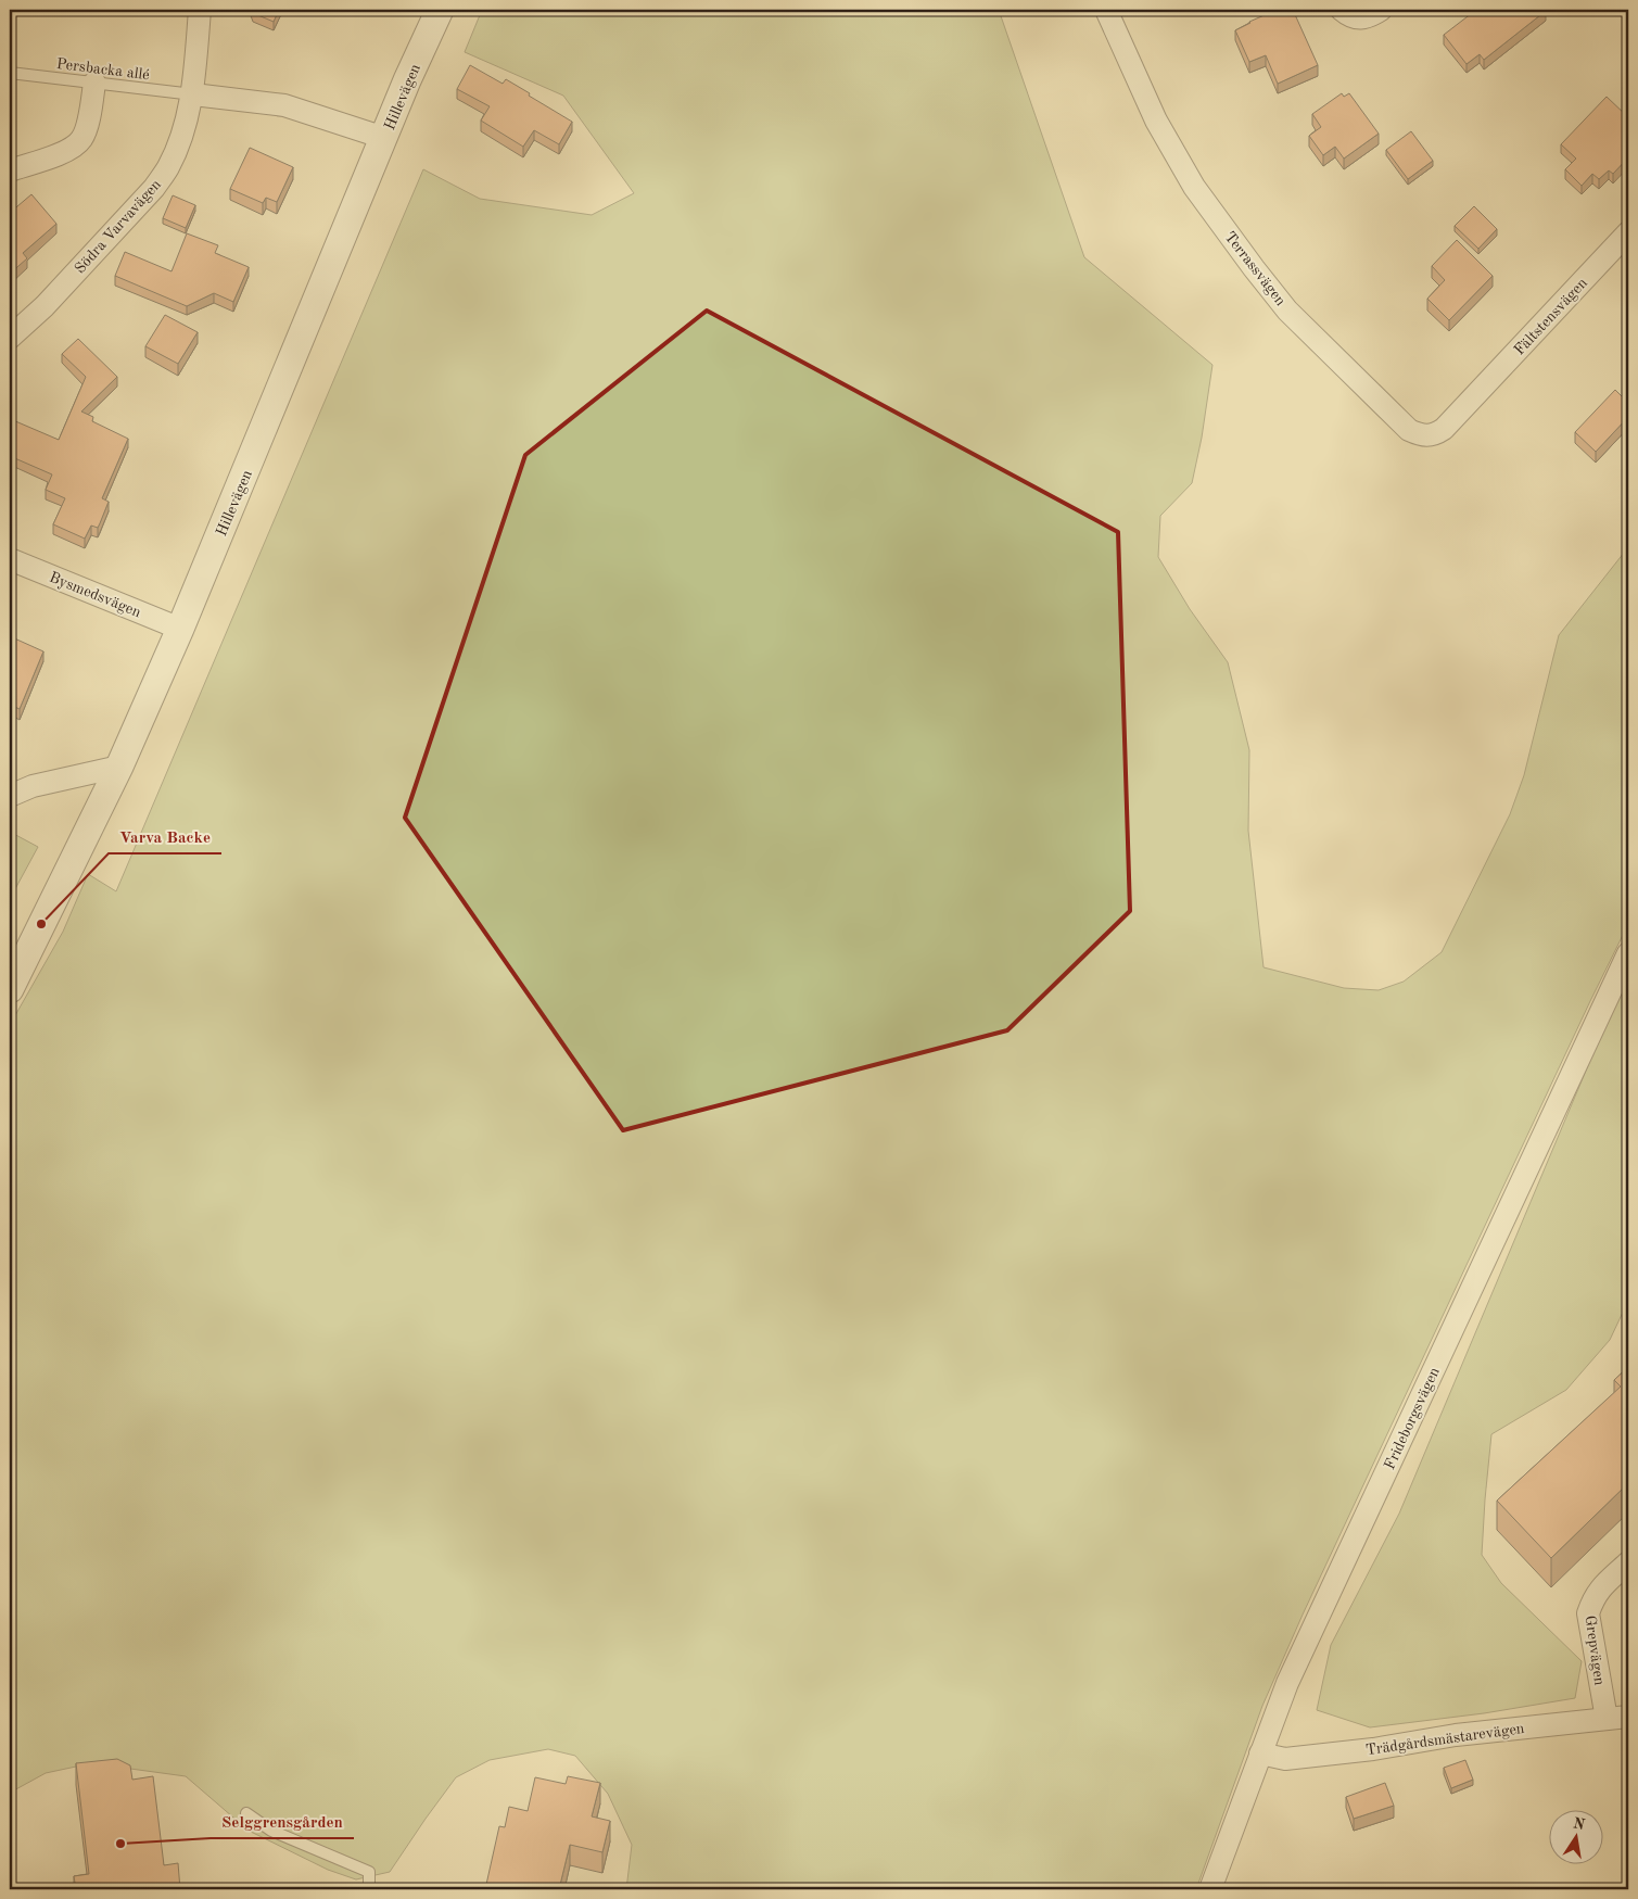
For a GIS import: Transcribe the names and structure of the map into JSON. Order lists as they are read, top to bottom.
{
  "streets": {
    "street": [
      "Hillevägen",
      "Södra Varvavägen",
      "Terrassvägen",
      "Fältstensvägen",
      "Bysmedsvägen",
      "Frideborgsvägen",
      "Grepvägen",
      "Trädgårdsmästarevägen"
    ],
    "lane": ["Persbacka allé"]
  },
  "crossings": [
    ["Persbacka allé", "Södra Varvavägen"],
    ["Hillevägen", "Bysmedsvägen"],
    ["Terrassvägen", "Fältstensvägen"],
    ["Frideborgsvägen", "Trädgårdsmästarevägen"],
    ["Grepvägen", "Trädgårdsmästarevägen"]
  ],
  "places": ["Varva Backe", "Selggrensgården"],
  "north": "top"
}
